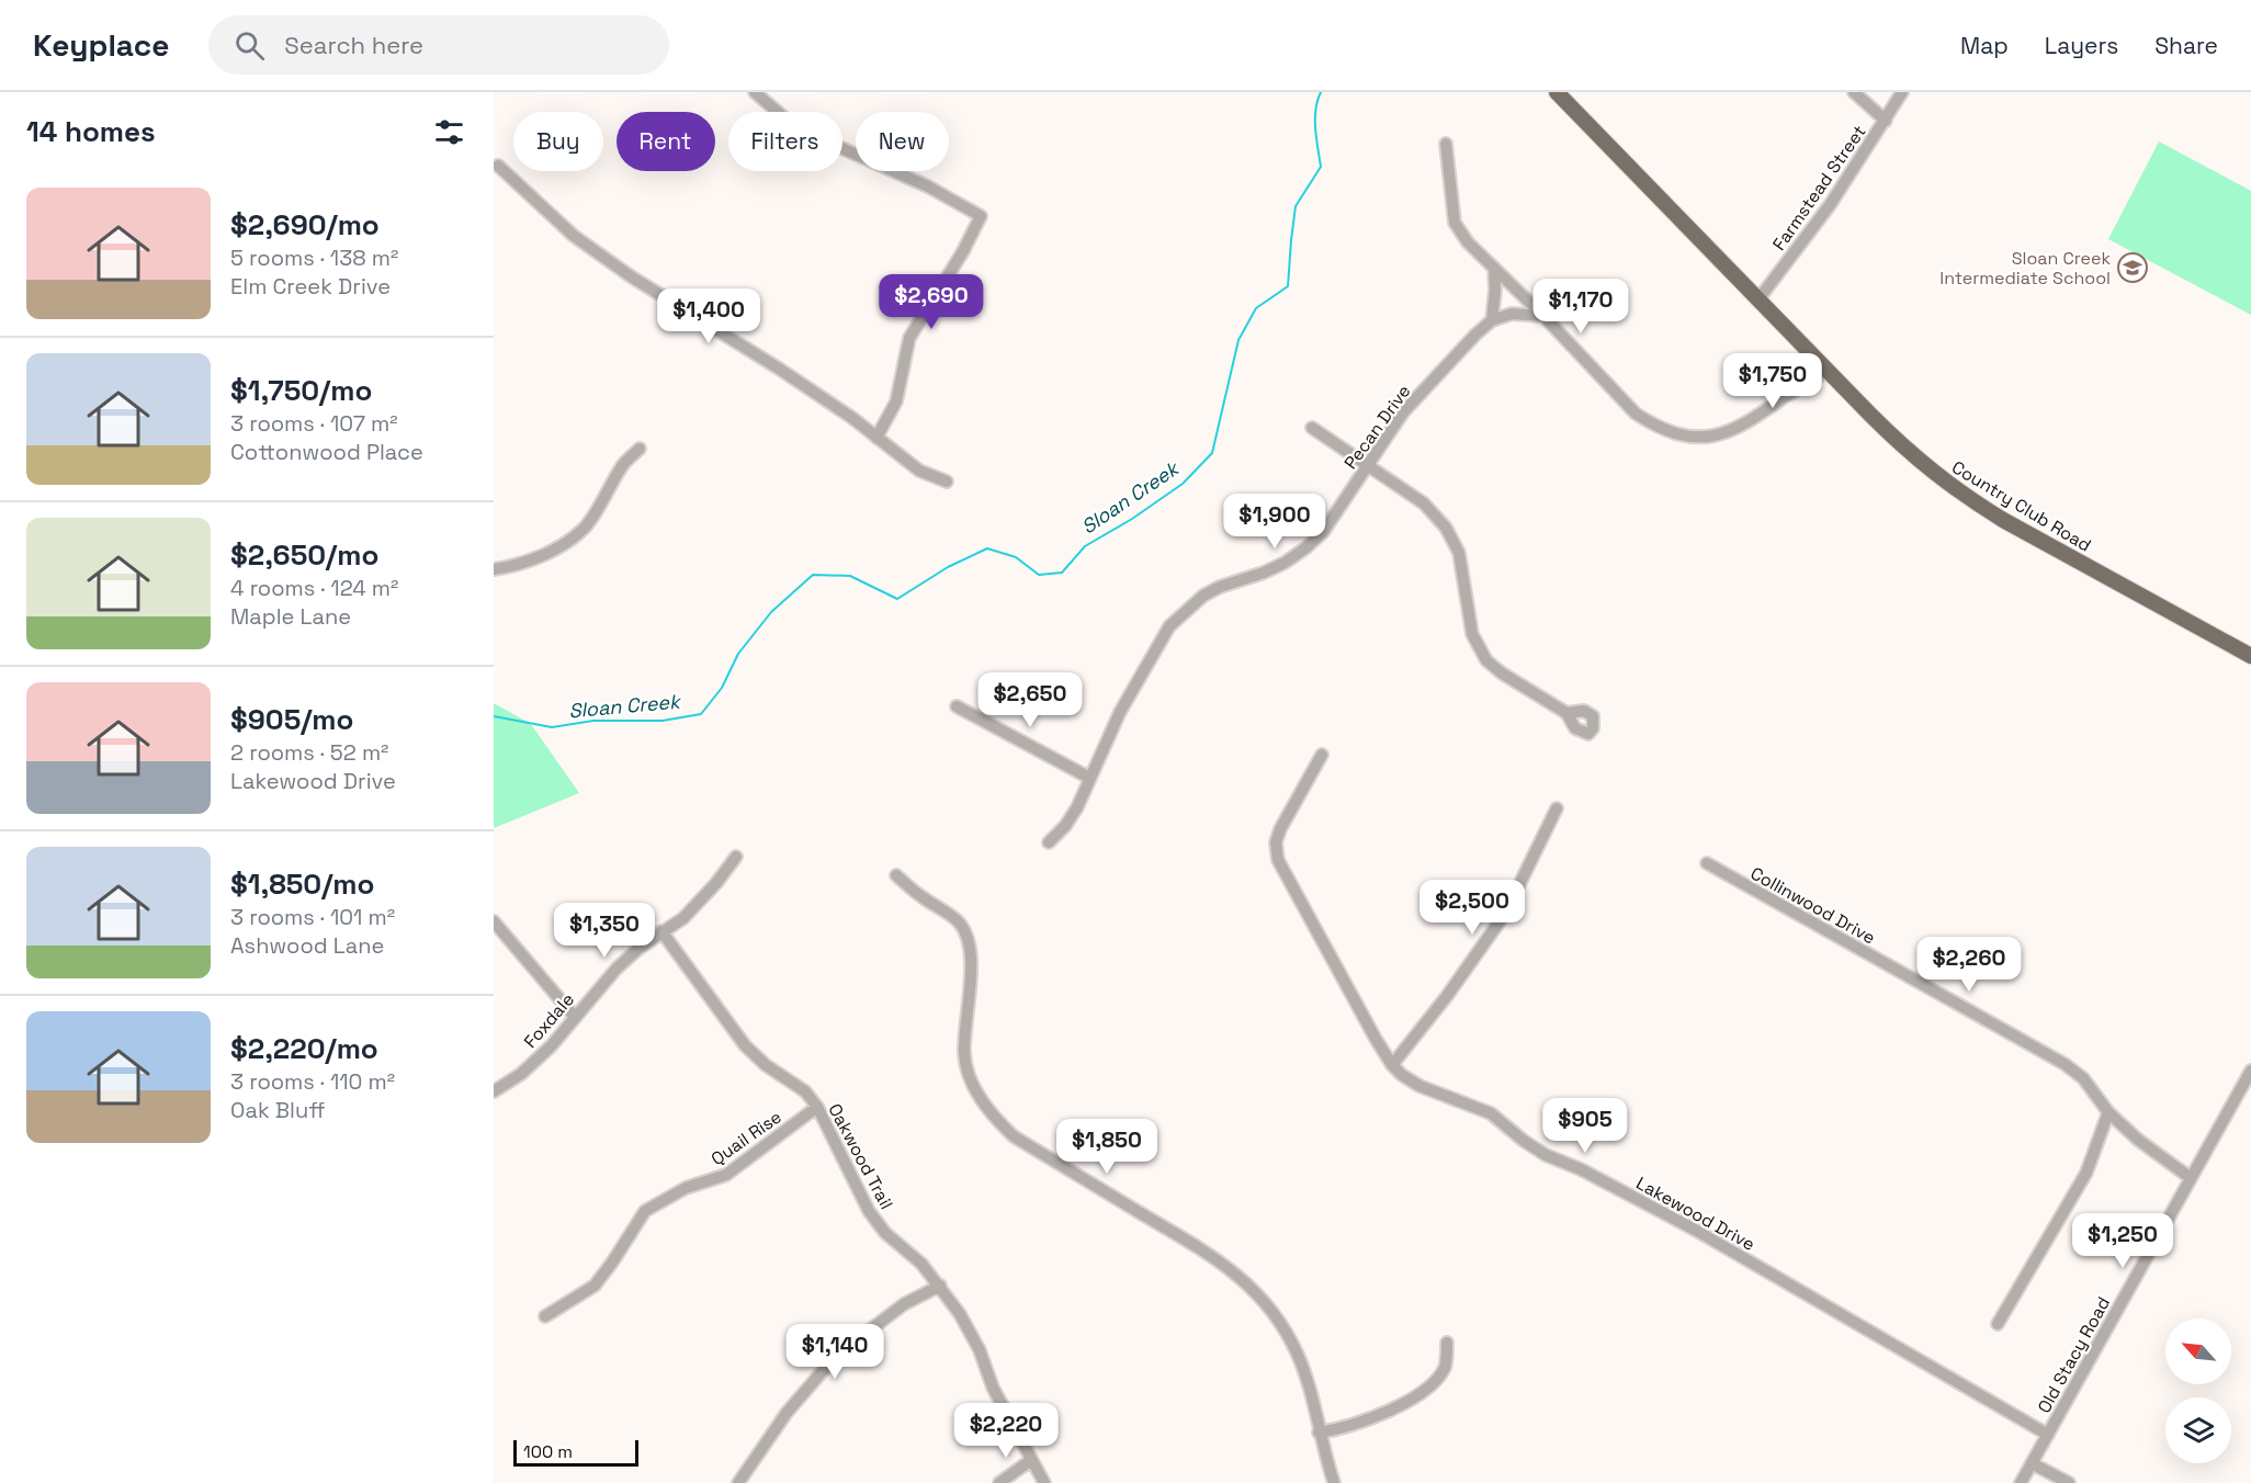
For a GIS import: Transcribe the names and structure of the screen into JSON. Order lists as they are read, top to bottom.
{
  "streets": {
    "main road": ["Country Club Road"],
    "street": [
      "Farmstead Street",
      "Pecan Drive",
      "Collinwood Drive",
      "Foxdale",
      "Quail Rise",
      "Oakwood Trail",
      "Lakewood Drive",
      "Old Stacy Road"
    ]
  },
  "crossings": [
    ["Farmstead Street", "Country Club Road"],
    ["Collinwood Drive", "Old Stacy Road"],
    ["Foxdale", "Oakwood Trail"],
    ["Quail Rise", "Oakwood Trail"],
    ["Lakewood Drive", "Old Stacy Road"]
  ],
  "water": ["Sloan Creek"],
  "places": {
    "school or university": ["Sloan Creek Intermediate School"]
  },
  "scale_bar": "100 m",
  "north": "top left",
  "page": {
    "header": "Keyplace",
    "search": "Search here",
    "nav": ["Map", "Layers", "Share"],
    "heading": "14 homes",
    "chip": [
      "Buy",
      "Rent",
      "Filters",
      "New"
    ],
    "list": [
      {
        "name": "$2,690/mo",
        "note": "5 rooms · 138 m² · Elm Creek Drive"
      },
      {
        "name": "$1,750/mo",
        "note": "3 rooms · 107 m² · Cottonwood Place"
      },
      {
        "name": "$2,650/mo",
        "note": "4 rooms · 124 m² · Maple Lane"
      },
      {
        "name": "$905/mo",
        "note": "2 rooms · 52 m² · Lakewood Drive"
      },
      {
        "name": "$1,850/mo",
        "note": "3 rooms · 101 m² · Ashwood Lane"
      },
      {
        "name": "$2,220/mo",
        "note": "3 rooms · 110 m² · Oak Bluff"
      }
    ],
    "price": [
      "$2,690",
      "$1,170",
      "$1,400",
      "$1,750",
      "$1,900",
      "$2,650",
      "$2,500",
      "$1,350",
      "$2,260",
      "$905",
      "$1,850",
      "$1,250",
      "$1,140",
      "$2,220"
    ],
    "scale": "100 m"
  }
}
